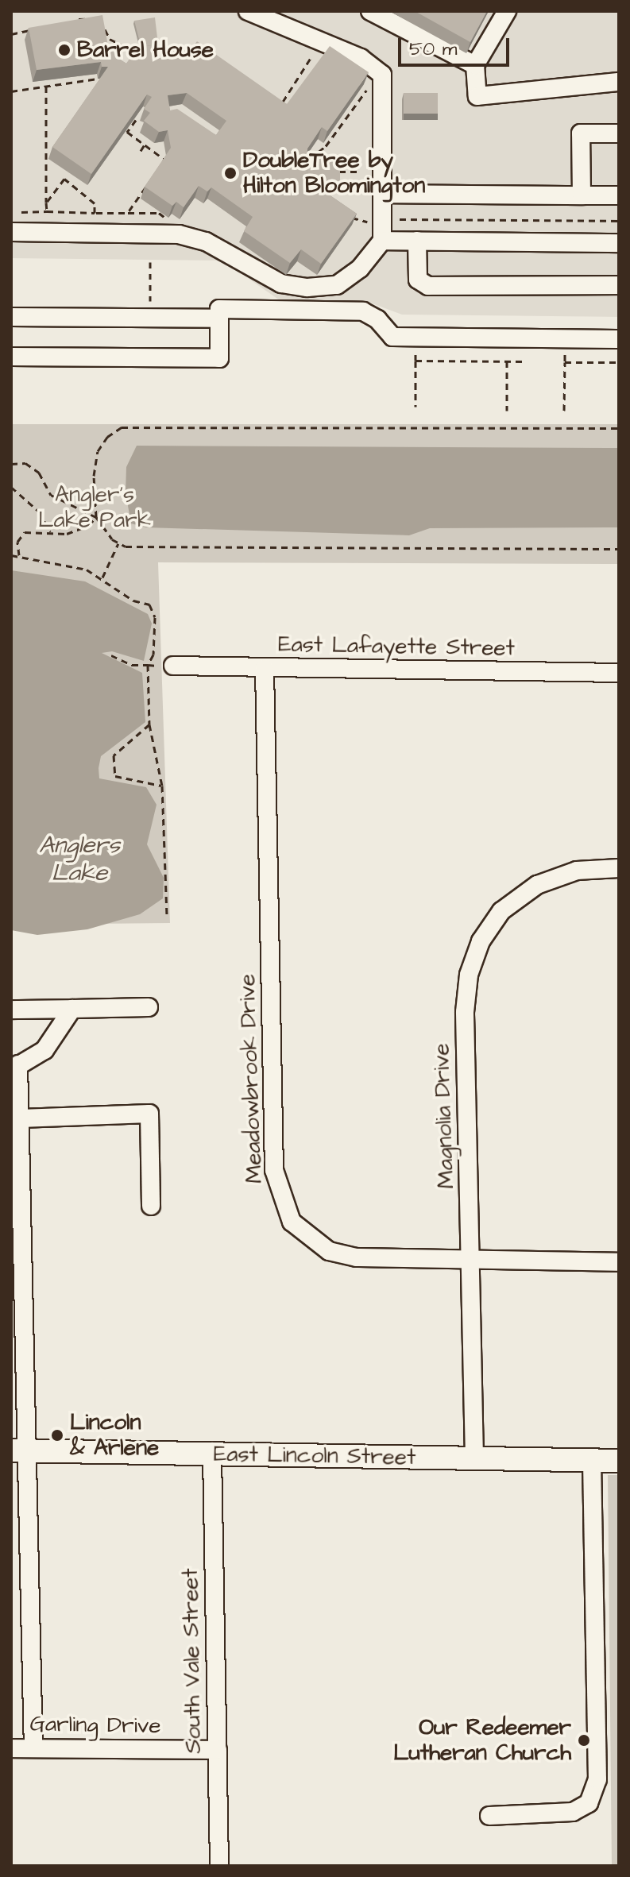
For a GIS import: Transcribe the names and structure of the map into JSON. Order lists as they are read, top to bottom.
{
  "streets": {
    "main road": ["East Lincoln Street"],
    "street": [
      "East Lafayette Street",
      "Meadowbrook Drive",
      "Magnolia Drive",
      "South Vale Street",
      "Garling Drive"
    ]
  },
  "crossings": [
    ["East Lafayette Street", "Meadowbrook Drive"],
    ["Meadowbrook Drive", "Magnolia Drive"],
    ["Magnolia Drive", "East Lincoln Street"],
    ["East Lincoln Street", "South Vale Street"],
    ["South Vale Street", "Garling Drive"]
  ],
  "water": ["Anglers Lake"],
  "parks": ["Angler’s Lake Park"],
  "places": [
    "Barrel House",
    "DoubleTree by Hilton Bloomington",
    "Lincoln & Arlene",
    "Our Redeemer Lutheran Church"
  ],
  "scale_bar": "50 m"
}
